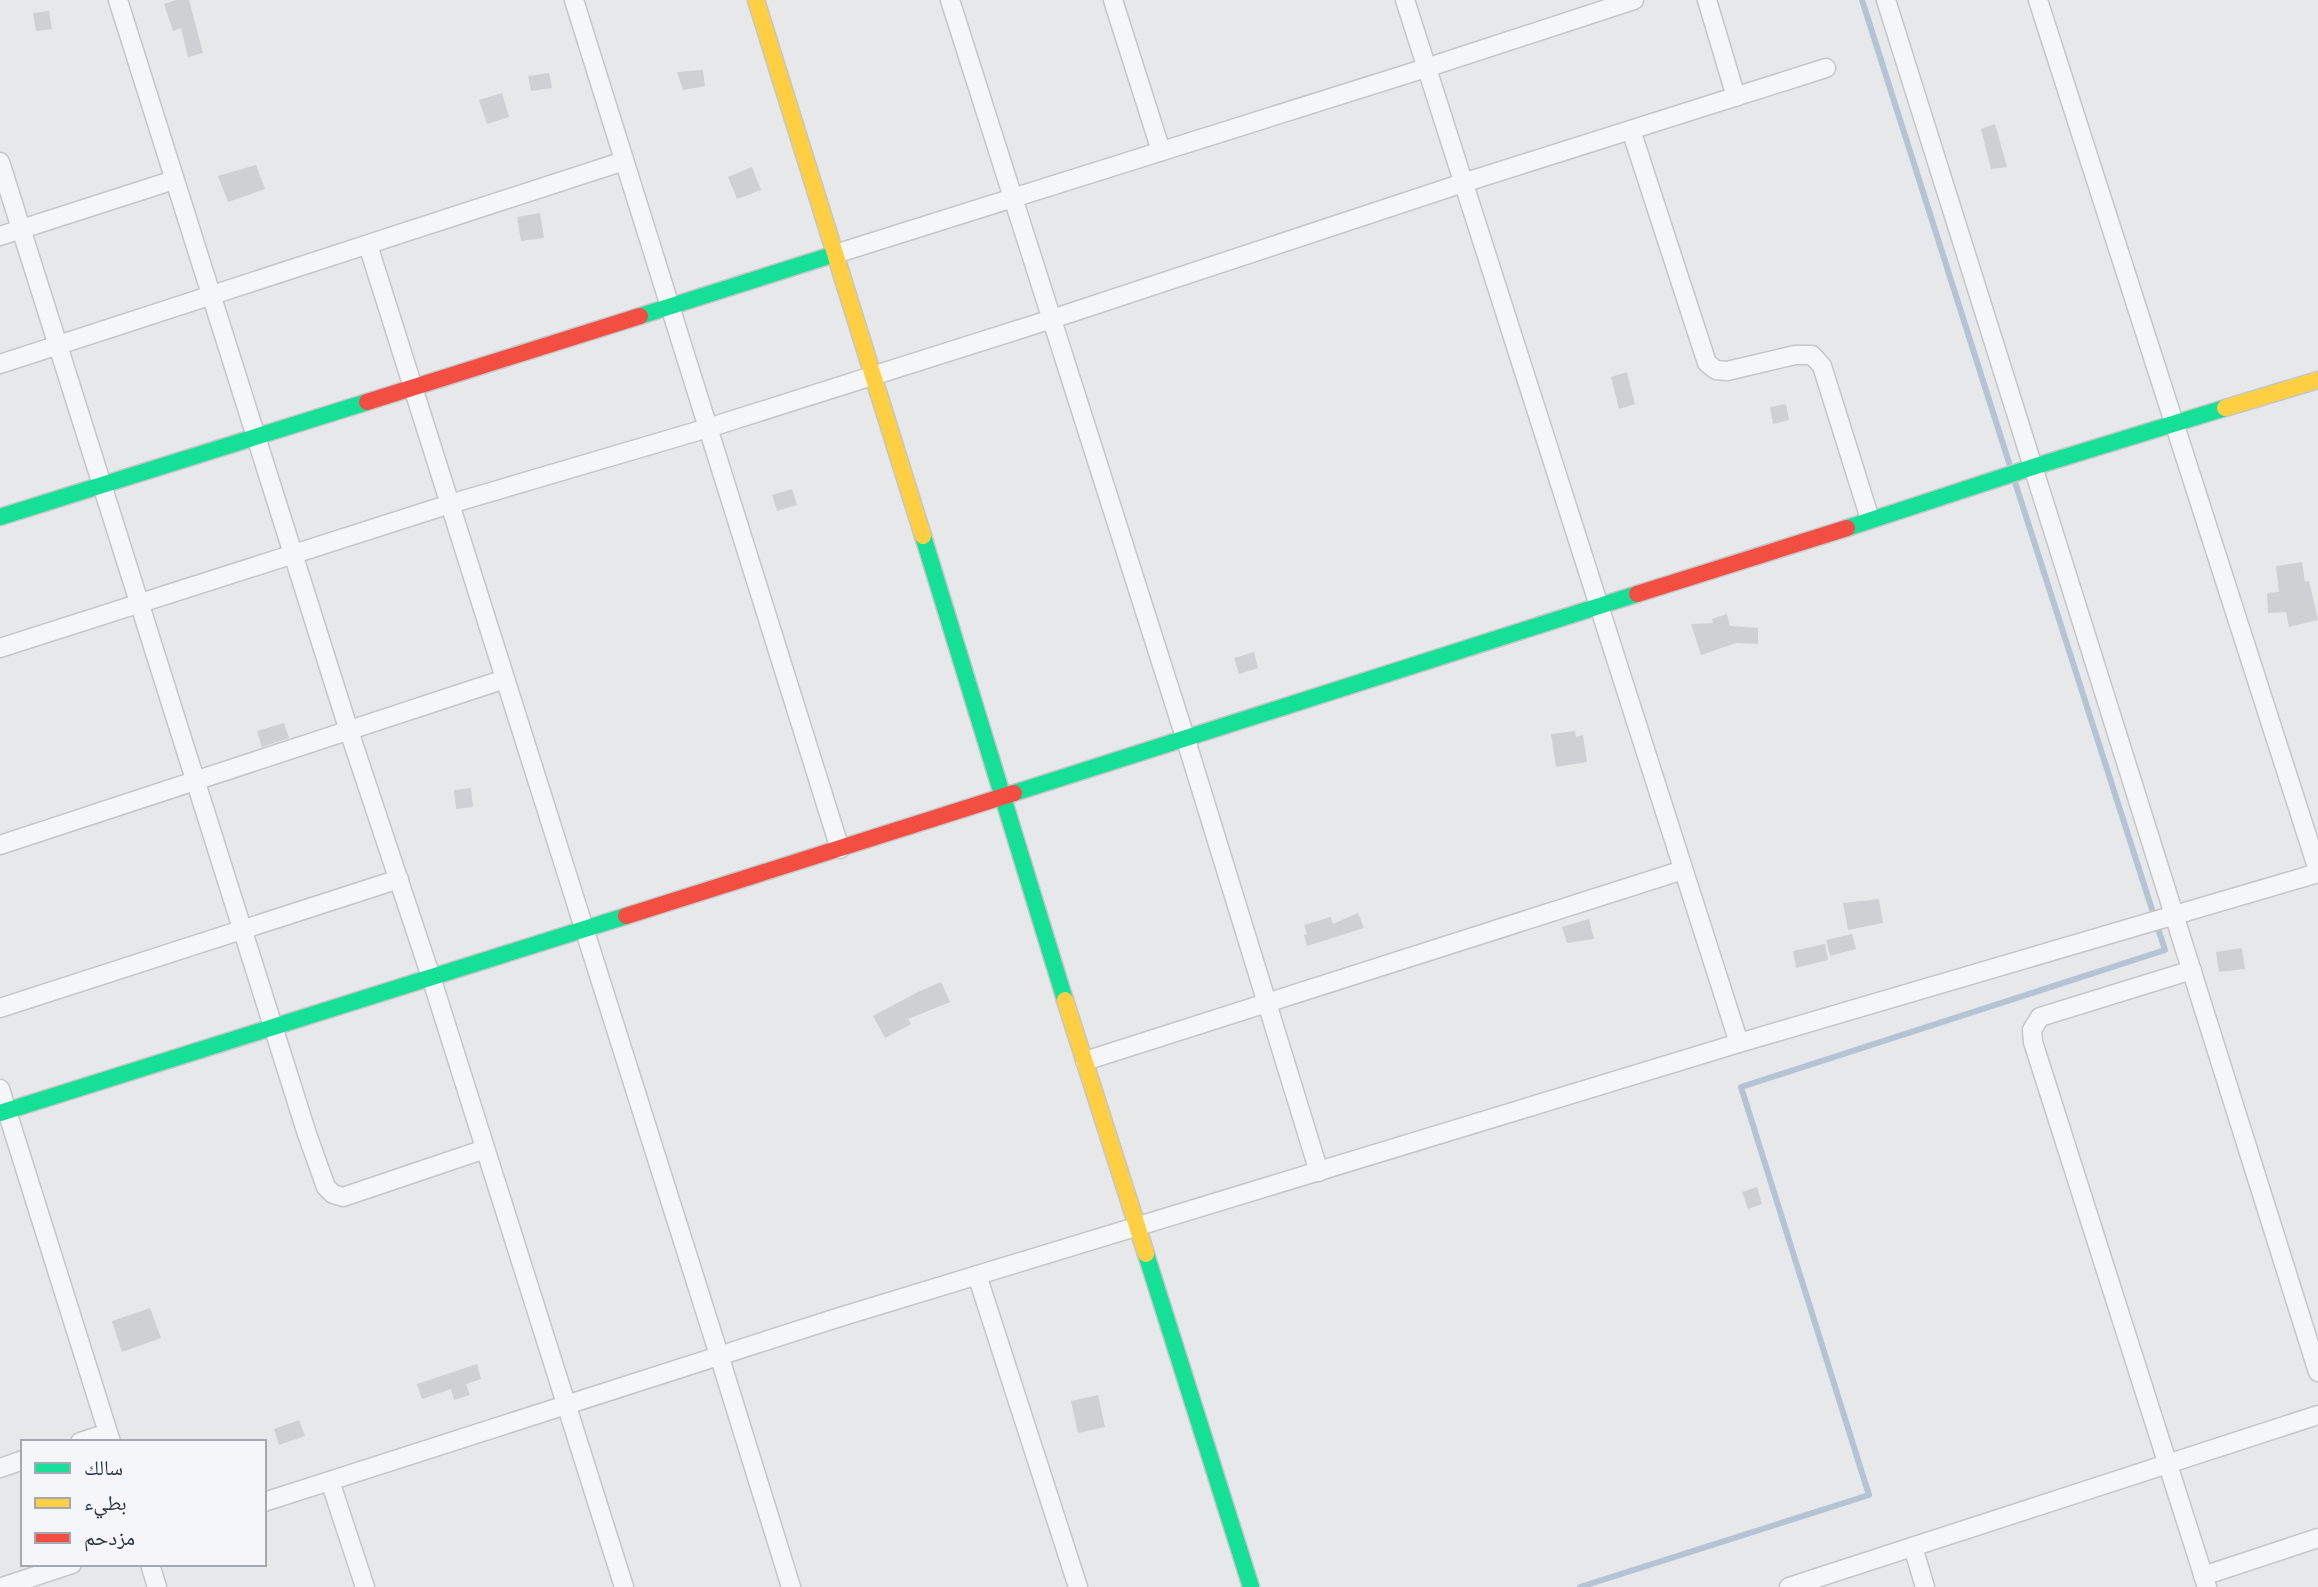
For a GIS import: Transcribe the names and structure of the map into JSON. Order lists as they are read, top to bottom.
{
  "legend": ["سالك", "بطيء", "مزدحم"]
}
